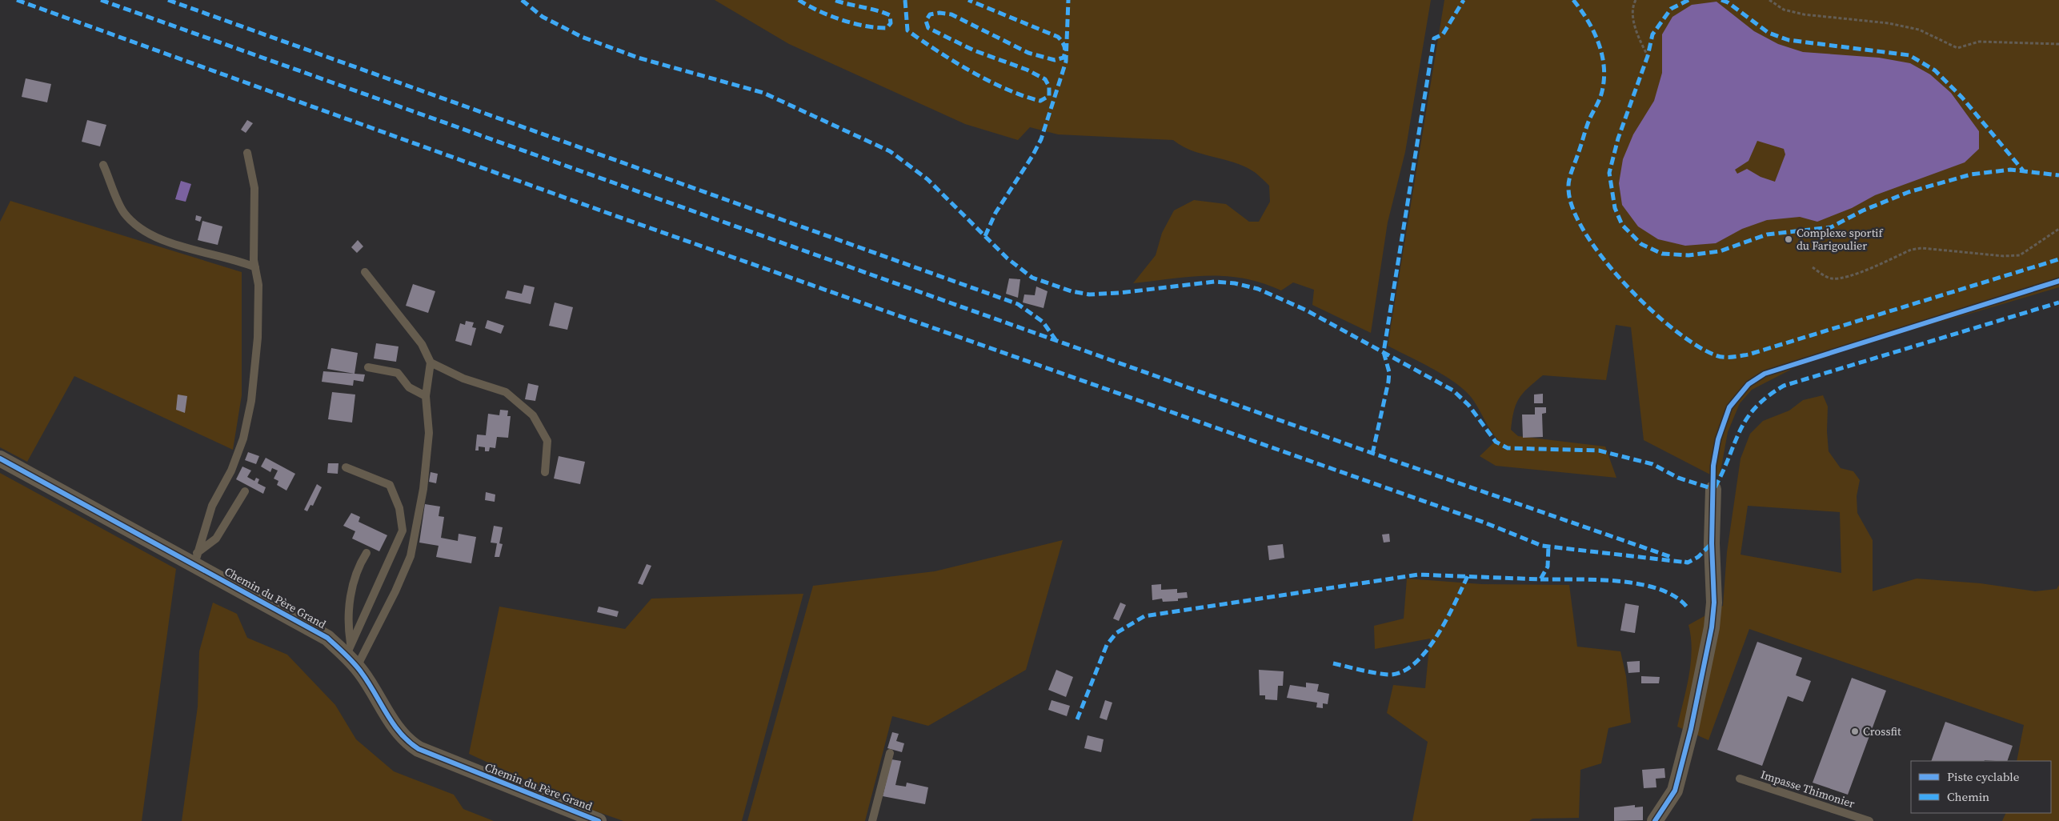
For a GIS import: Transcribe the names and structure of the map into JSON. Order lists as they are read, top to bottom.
{
  "streets": {
    "street": ["Chemin du Père Grand"],
    "lane": ["Impasse Thimonier"]
  },
  "places": ["Complexe sportif du Farigoulier", "Crossfit"],
  "legend": ["Piste cyclable", "Chemin"]
}
